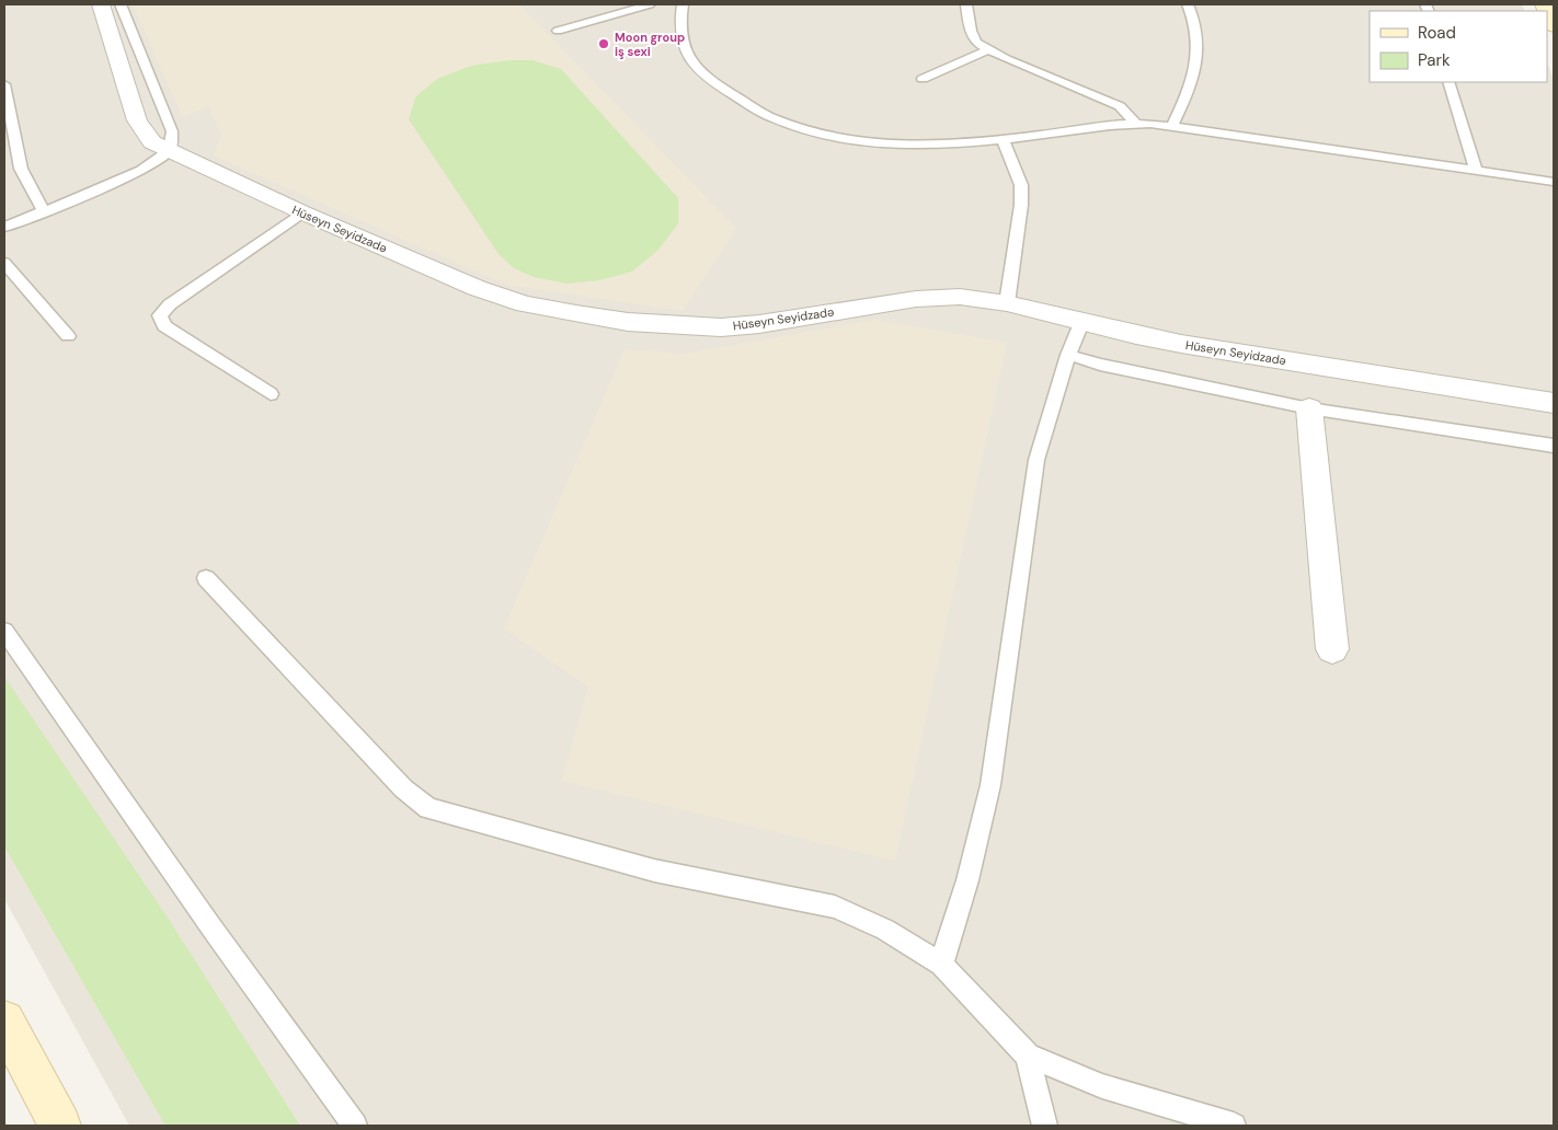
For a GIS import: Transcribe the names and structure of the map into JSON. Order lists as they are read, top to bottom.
{
  "streets": {
    "street": ["Hüseyn Seyidzadə"]
  },
  "places": ["Moon group iş sexi"],
  "legend": ["Road", "Park"]
}
